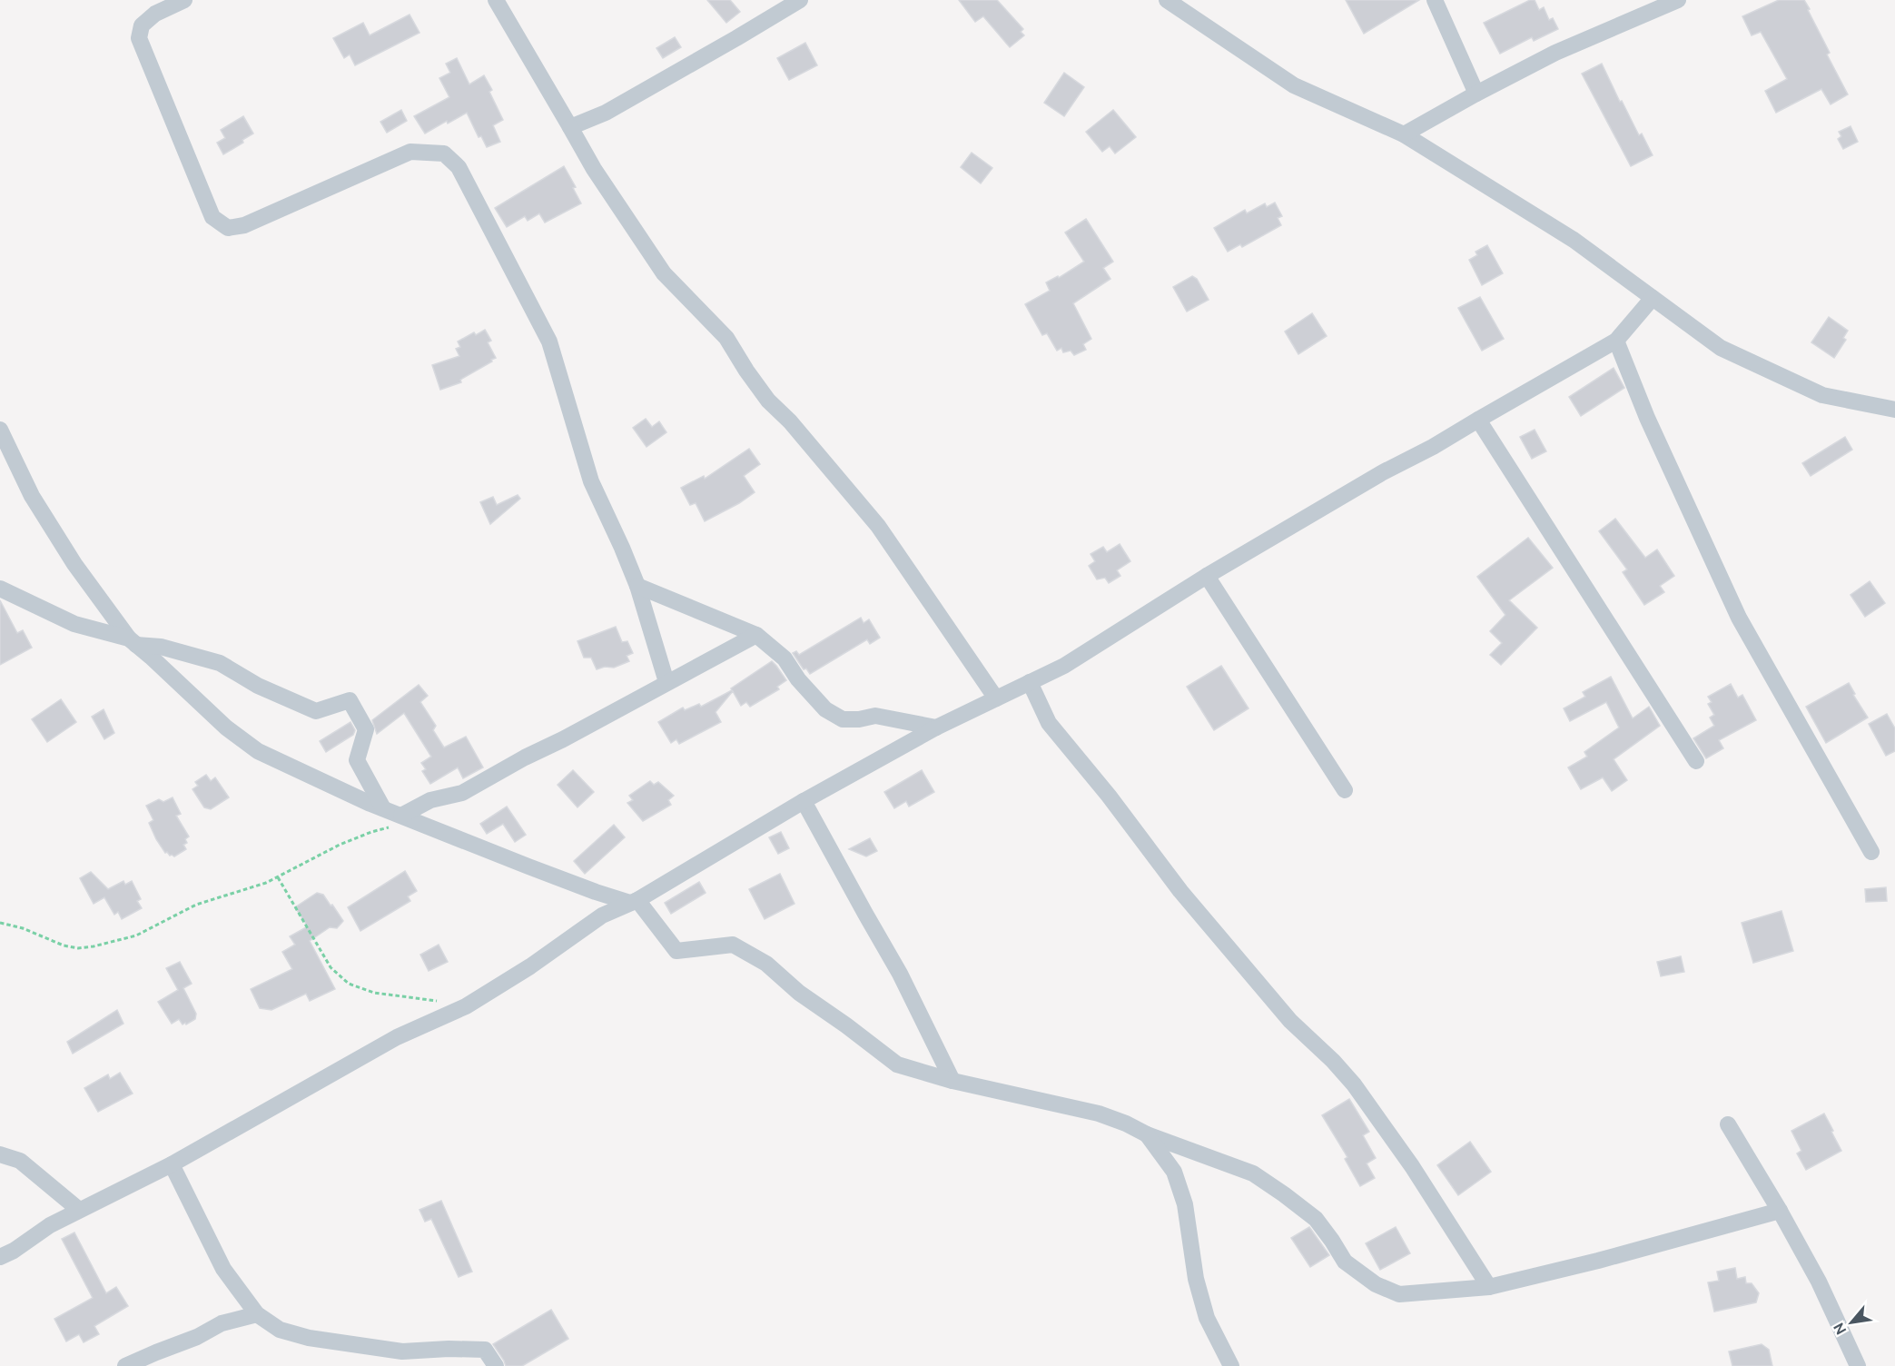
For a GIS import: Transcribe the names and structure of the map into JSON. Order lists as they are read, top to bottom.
{
  "north": "bottom left"
}
